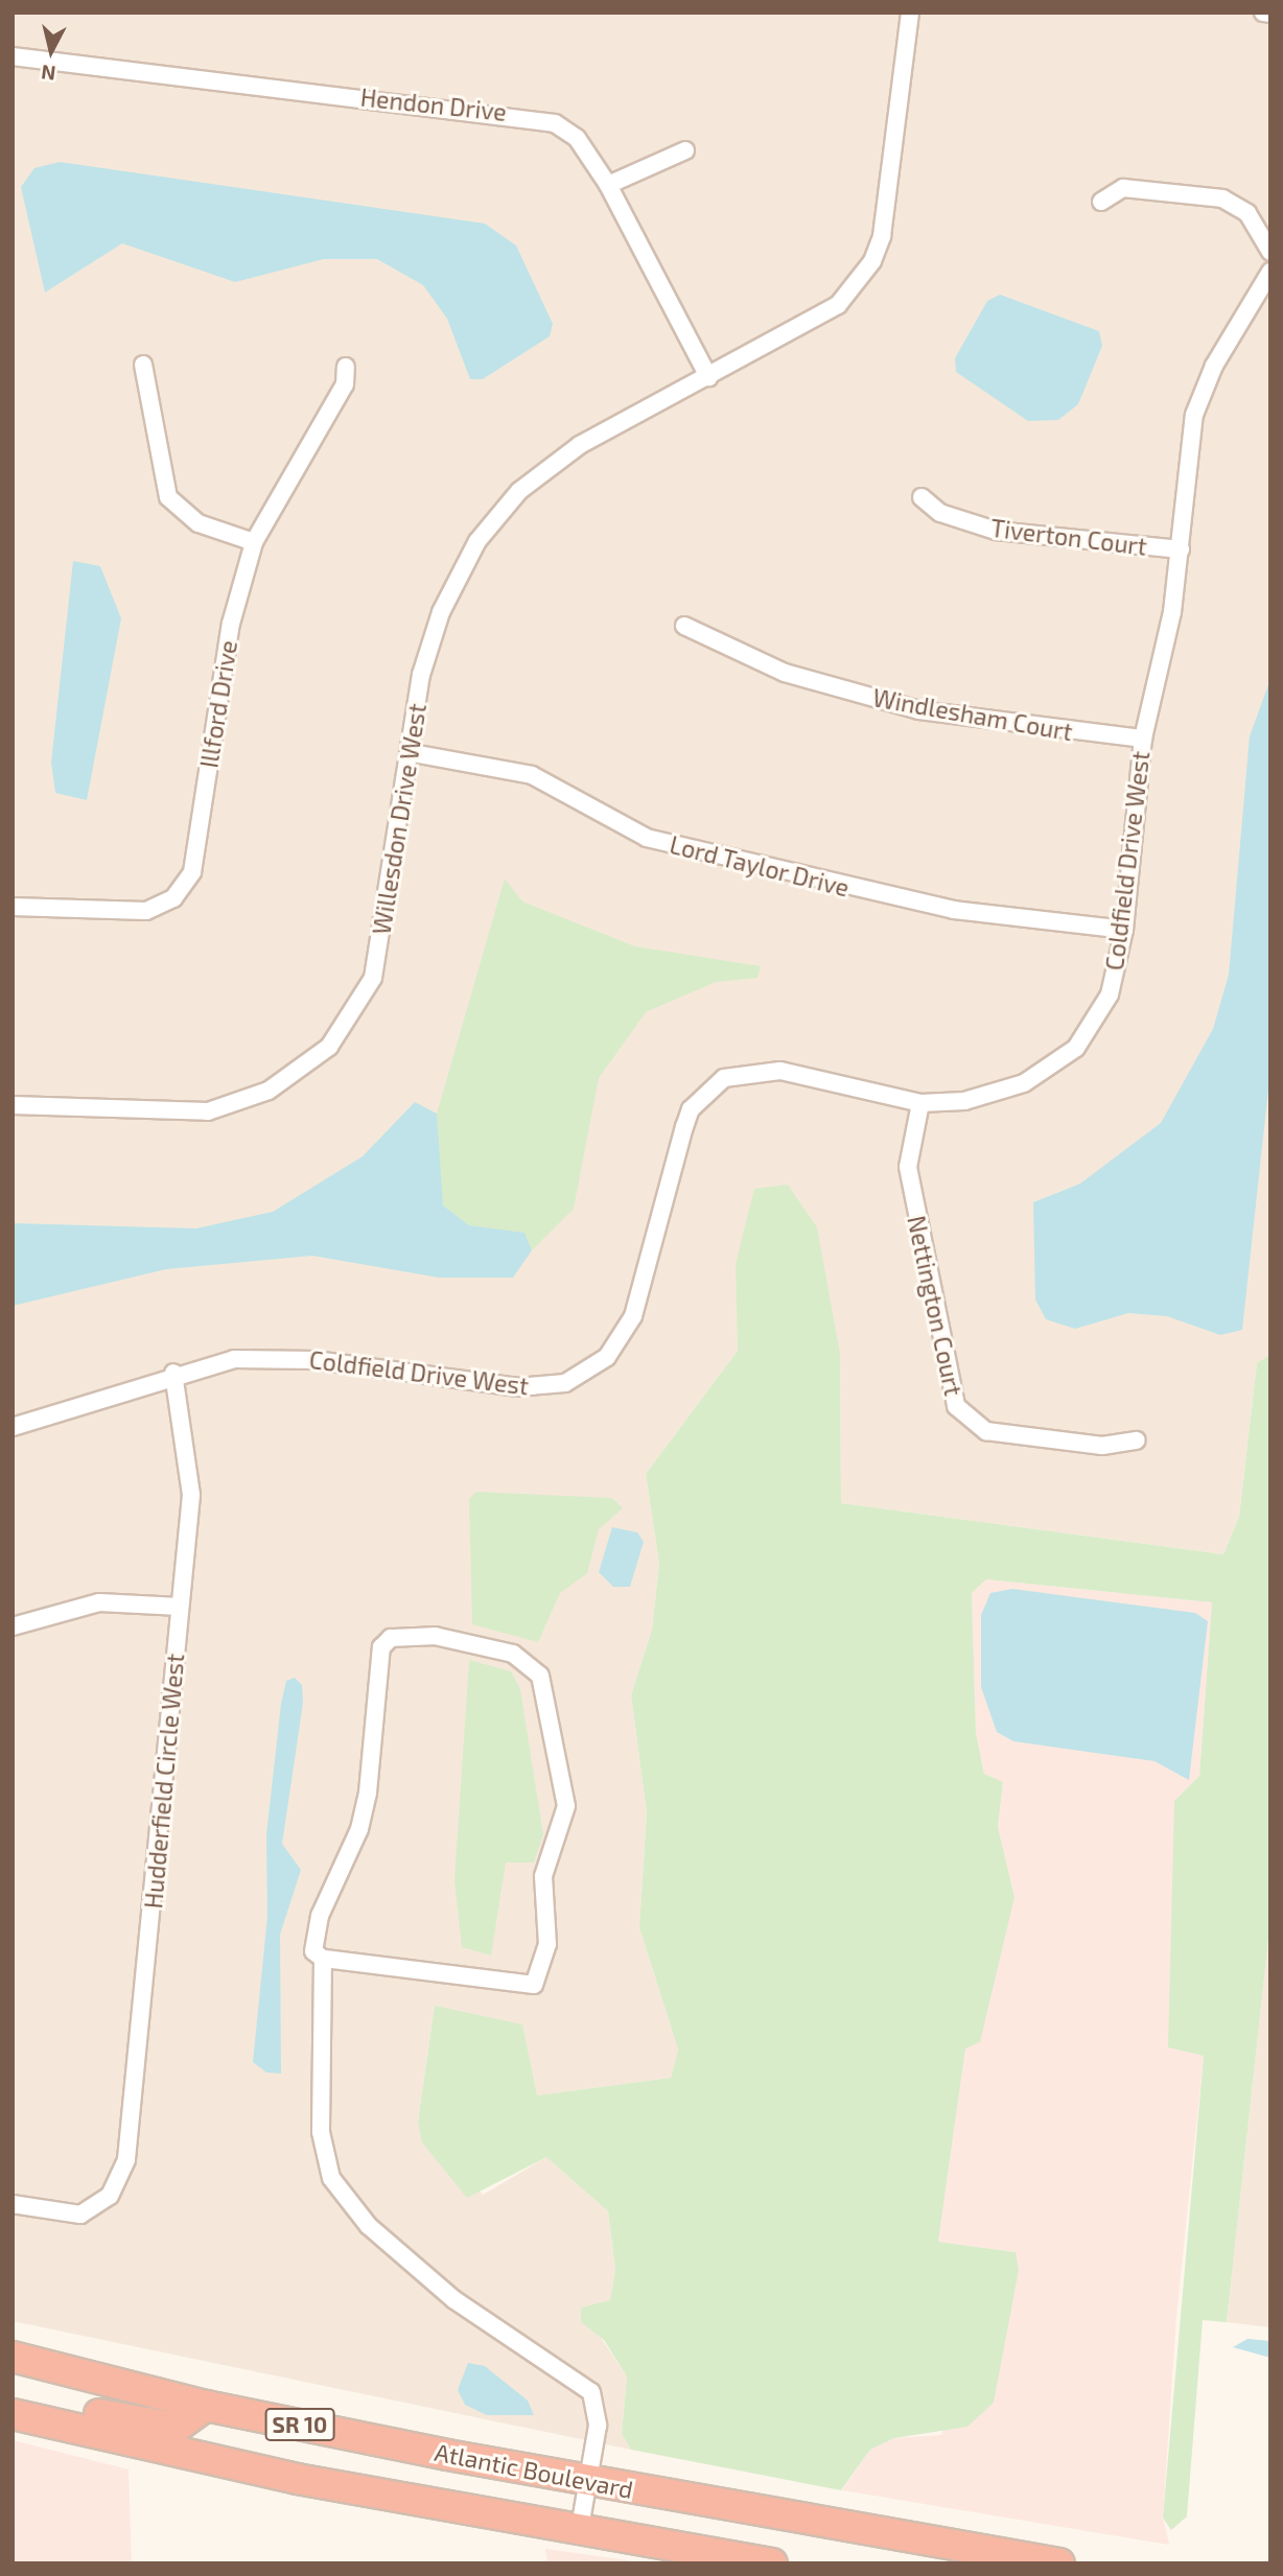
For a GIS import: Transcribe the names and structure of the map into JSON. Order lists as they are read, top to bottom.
{
  "streets": {
    "highway": ["SR 10", "Atlantic Boulevard"],
    "street": [
      "Hendon Drive",
      "Tiverton Court",
      "Illford Drive",
      "Windlesham Court",
      "Willesdon Drive West",
      "Coldfield Drive West",
      "Lord Taylor Drive",
      "Nettington Court",
      "Hudderfield Circle West"
    ]
  },
  "crossings": [
    ["Hendon Drive", "Willesdon Drive West"],
    ["Tiverton Court", "Coldfield Drive West"],
    ["Windlesham Court", "Coldfield Drive West"],
    ["Willesdon Drive West", "Lord Taylor Drive"],
    ["Coldfield Drive West", "Lord Taylor Drive"],
    ["Coldfield Drive West", "Nettington Court"],
    ["Coldfield Drive West", "Hudderfield Circle West"]
  ],
  "north": "bottom"
}
